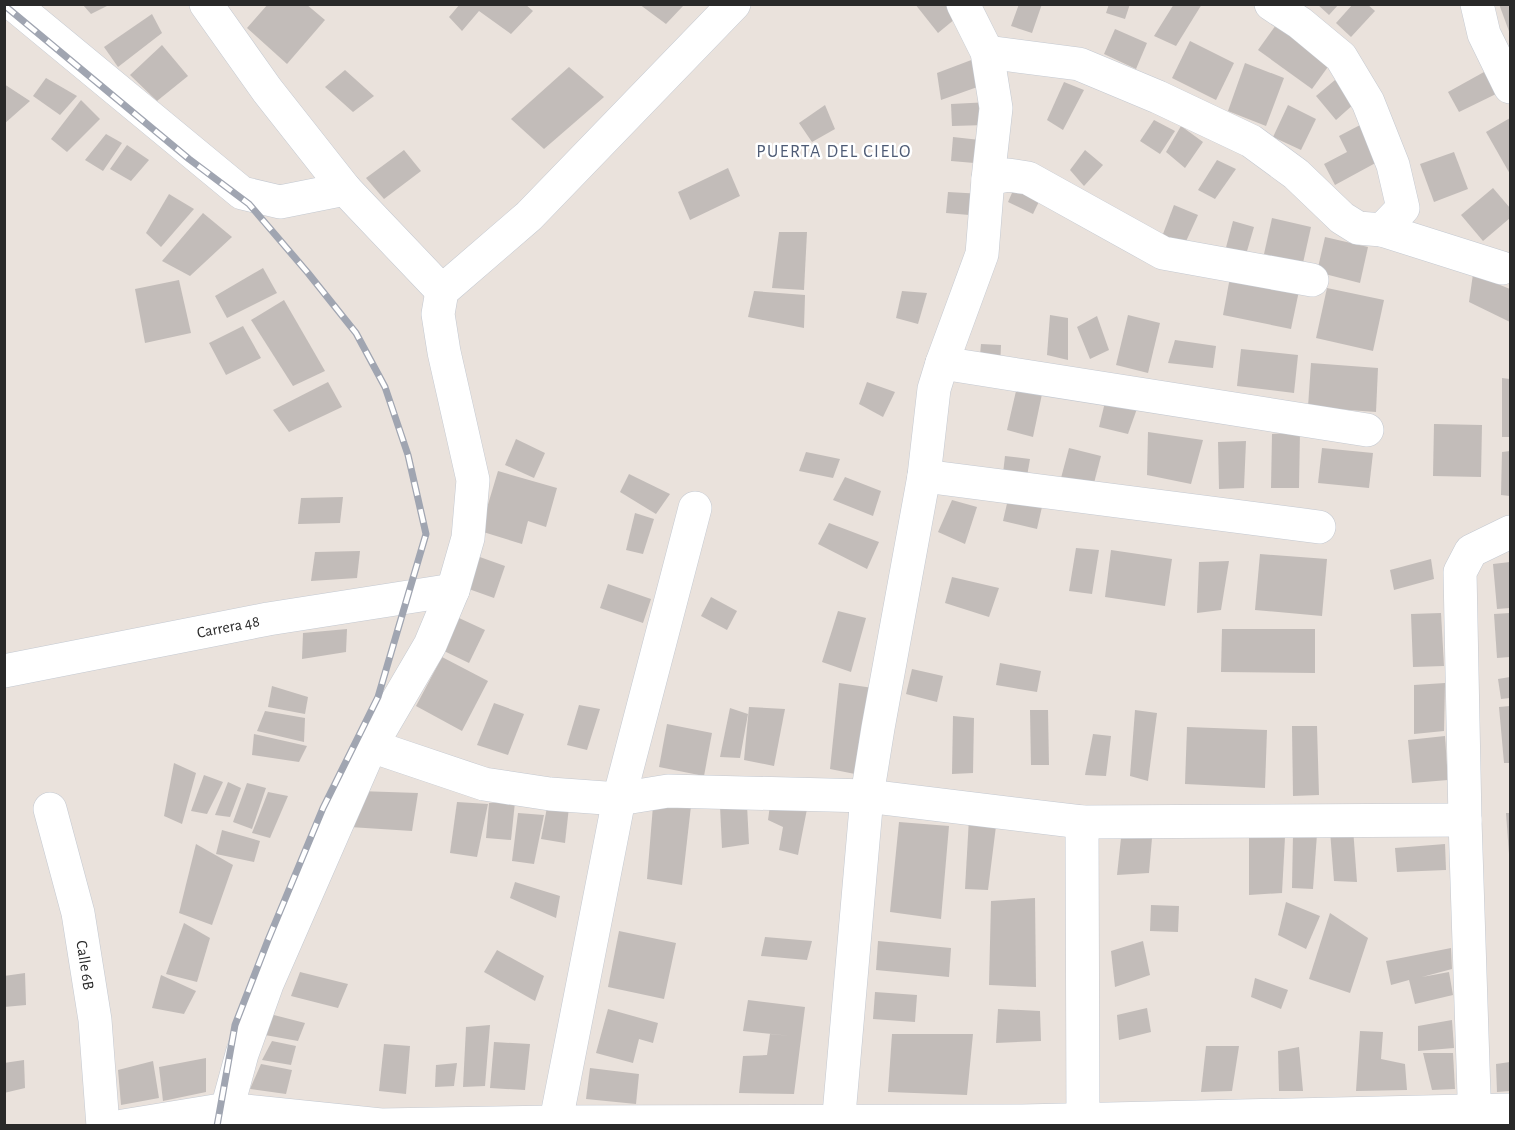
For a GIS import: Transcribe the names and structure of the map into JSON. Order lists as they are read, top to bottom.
{
  "streets": {
    "street": ["Carrera 48", "Calle 6B"]
  },
  "districts": ["PUERTA DEL CIELO"]
}
